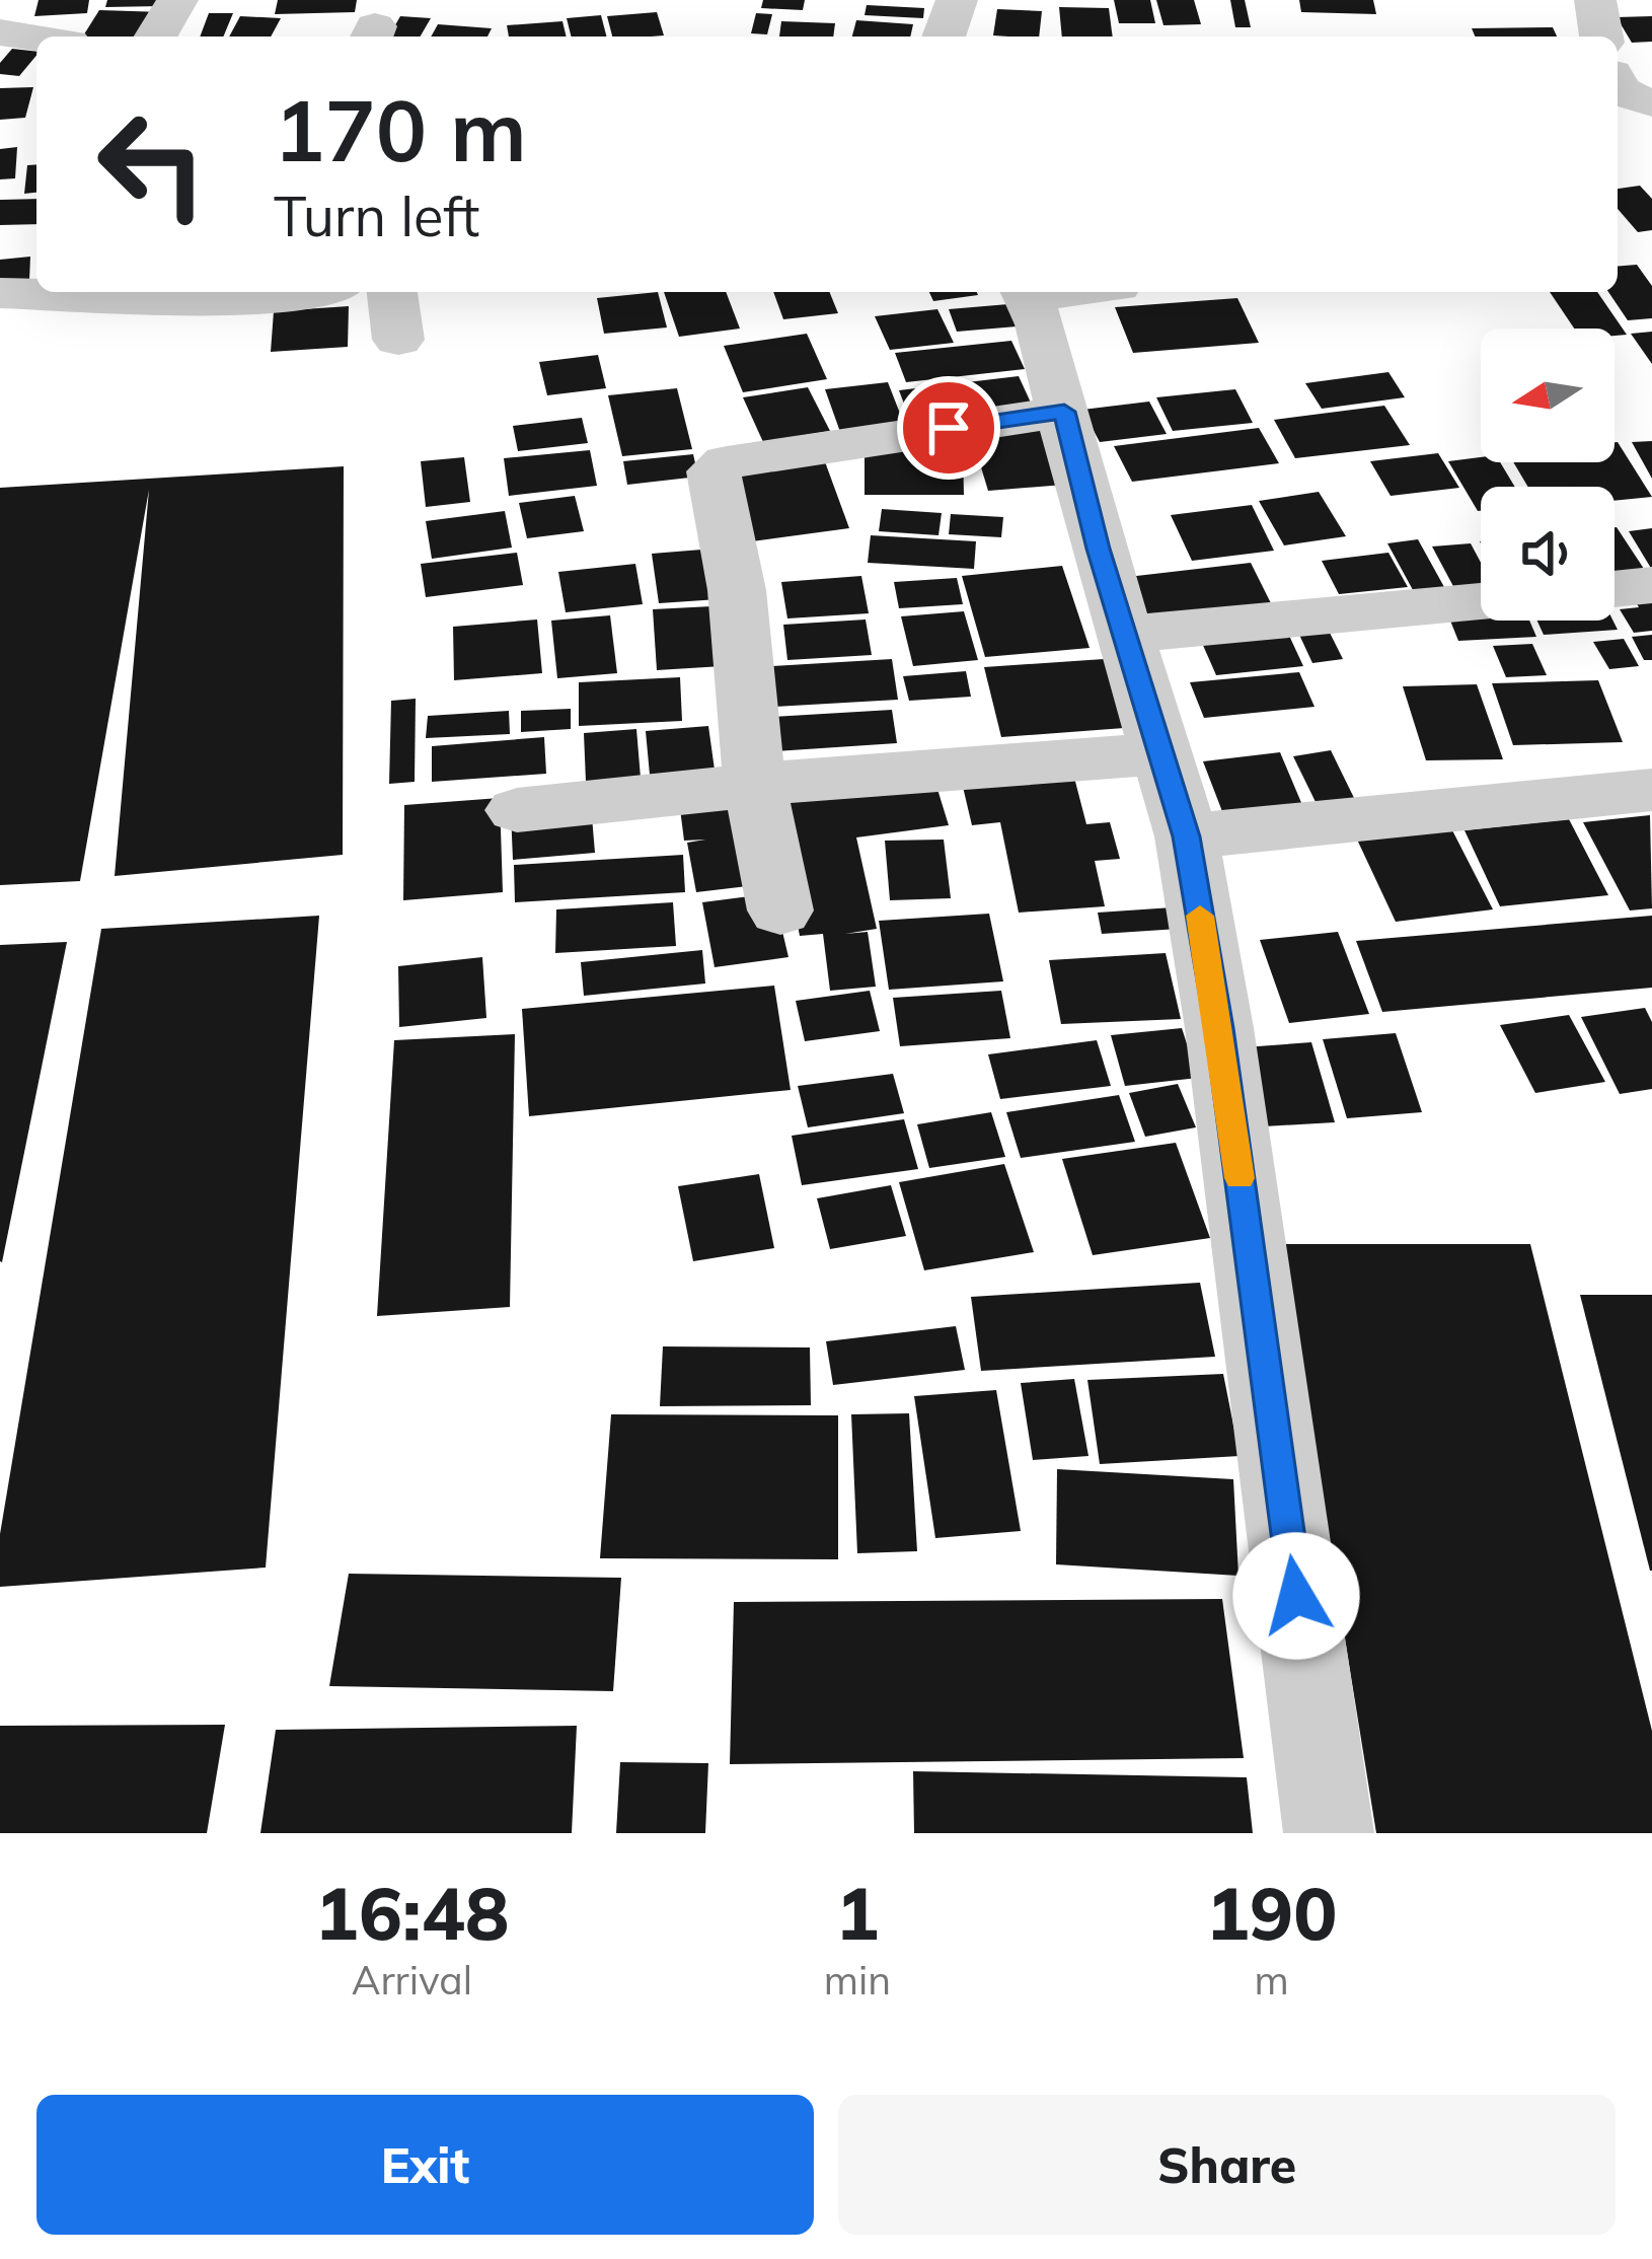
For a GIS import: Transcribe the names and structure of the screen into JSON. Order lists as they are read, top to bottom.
{
  "north": "left",
  "page": {
    "turn": ["170 m", "Turn left"],
    "eta": [
      "16:48",
      "Arrival",
      "1",
      "min",
      "190",
      "m"
    ],
    "buttons": ["Exit", "Share"]
  }
}
